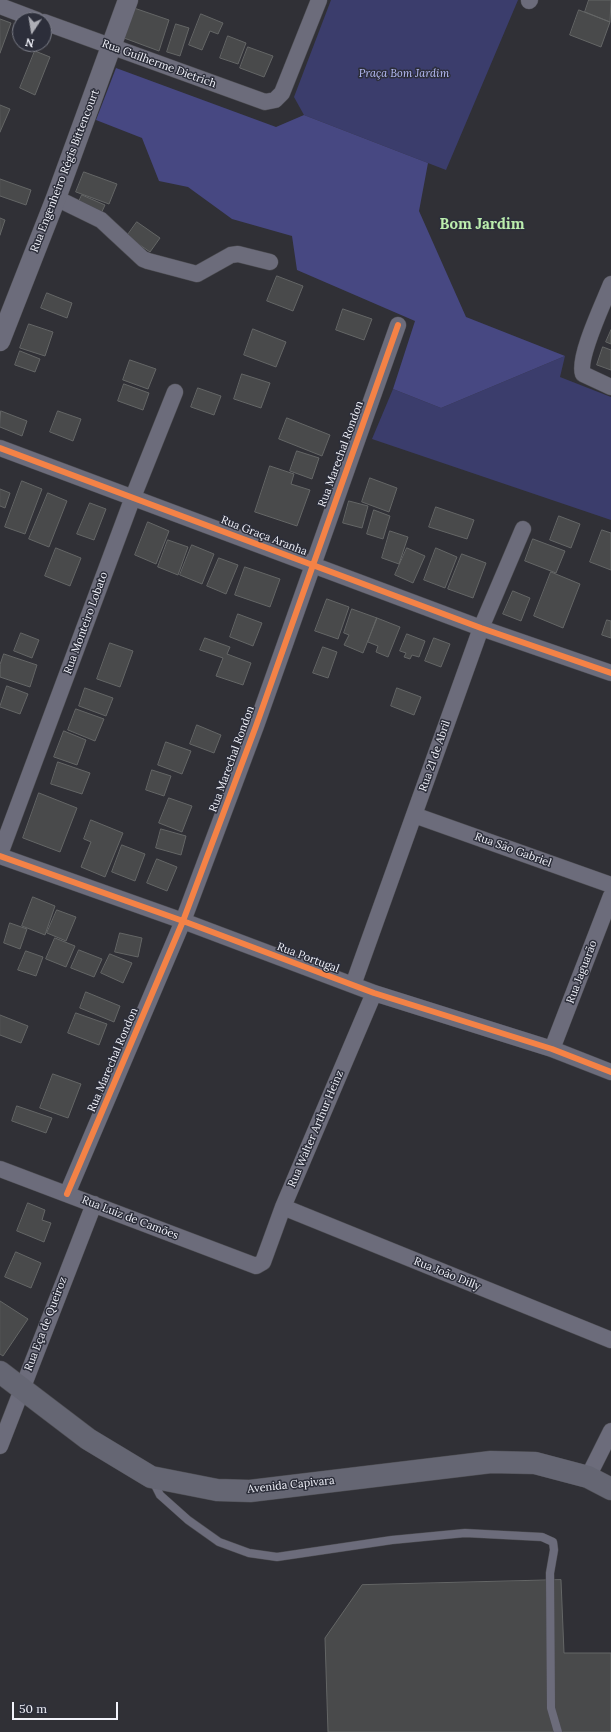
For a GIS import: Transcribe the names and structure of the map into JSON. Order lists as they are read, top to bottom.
{
  "streets": {
    "main road": ["Avenida Capivara"],
    "street": [
      "Rua Guilherme Dietrich",
      "Rua Engenheiro Régis Bittencourt",
      "Rua Marechal Rondon",
      "Rua Graça Aranha",
      "Rua Monteiro Lobato",
      "Rua 21 de Abril",
      "Rua São Gabriel",
      "Rua Portugal",
      "Rua Jaguarão",
      "Rua Walter Arthur Heinz",
      "Rua Luiz de Camões",
      "Rua João Dilly",
      "Rua Eça de Queiroz"
    ]
  },
  "crossings": [
    ["Rua Guilherme Dietrich", "Rua Engenheiro Régis Bittencourt"],
    ["Rua Marechal Rondon", "Rua Graça Aranha"],
    ["Rua Marechal Rondon", "Rua Portugal"],
    ["Rua Marechal Rondon", "Rua Luiz de Camões"],
    ["Rua Graça Aranha", "Rua Monteiro Lobato"],
    ["Rua Graça Aranha", "Rua 21 de Abril"],
    ["Rua Monteiro Lobato", "Rua Portugal"],
    ["Rua 21 de Abril", "Rua São Gabriel"],
    ["Rua 21 de Abril", "Rua Portugal"],
    ["Rua Portugal", "Rua Jaguarão"],
    ["Rua Portugal", "Rua Walter Arthur Heinz"],
    ["Rua Walter Arthur Heinz", "Rua Luiz de Camões"],
    ["Rua Walter Arthur Heinz", "Rua João Dilly"],
    ["Rua Luiz de Camões", "Rua Eça de Queiroz"],
    ["Rua Eça de Queiroz", "Avenida Capivara"]
  ],
  "districts": ["Bom Jardim"],
  "parks": ["Praça Bom Jardim"],
  "scale_bar": "50 m",
  "north": "bottom"
}
